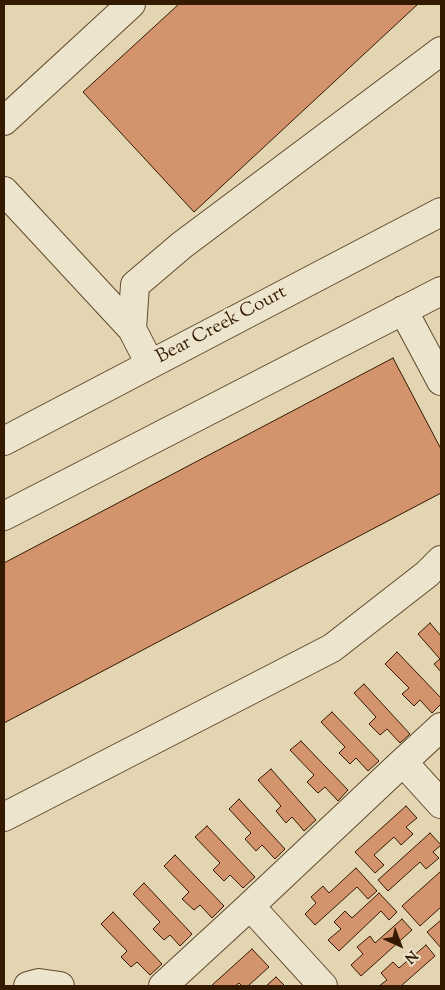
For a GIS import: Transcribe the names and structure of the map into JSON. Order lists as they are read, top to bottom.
{
  "streets": {
    "street": ["Bear Creek Court"]
  },
  "north": "bottom right"
}
